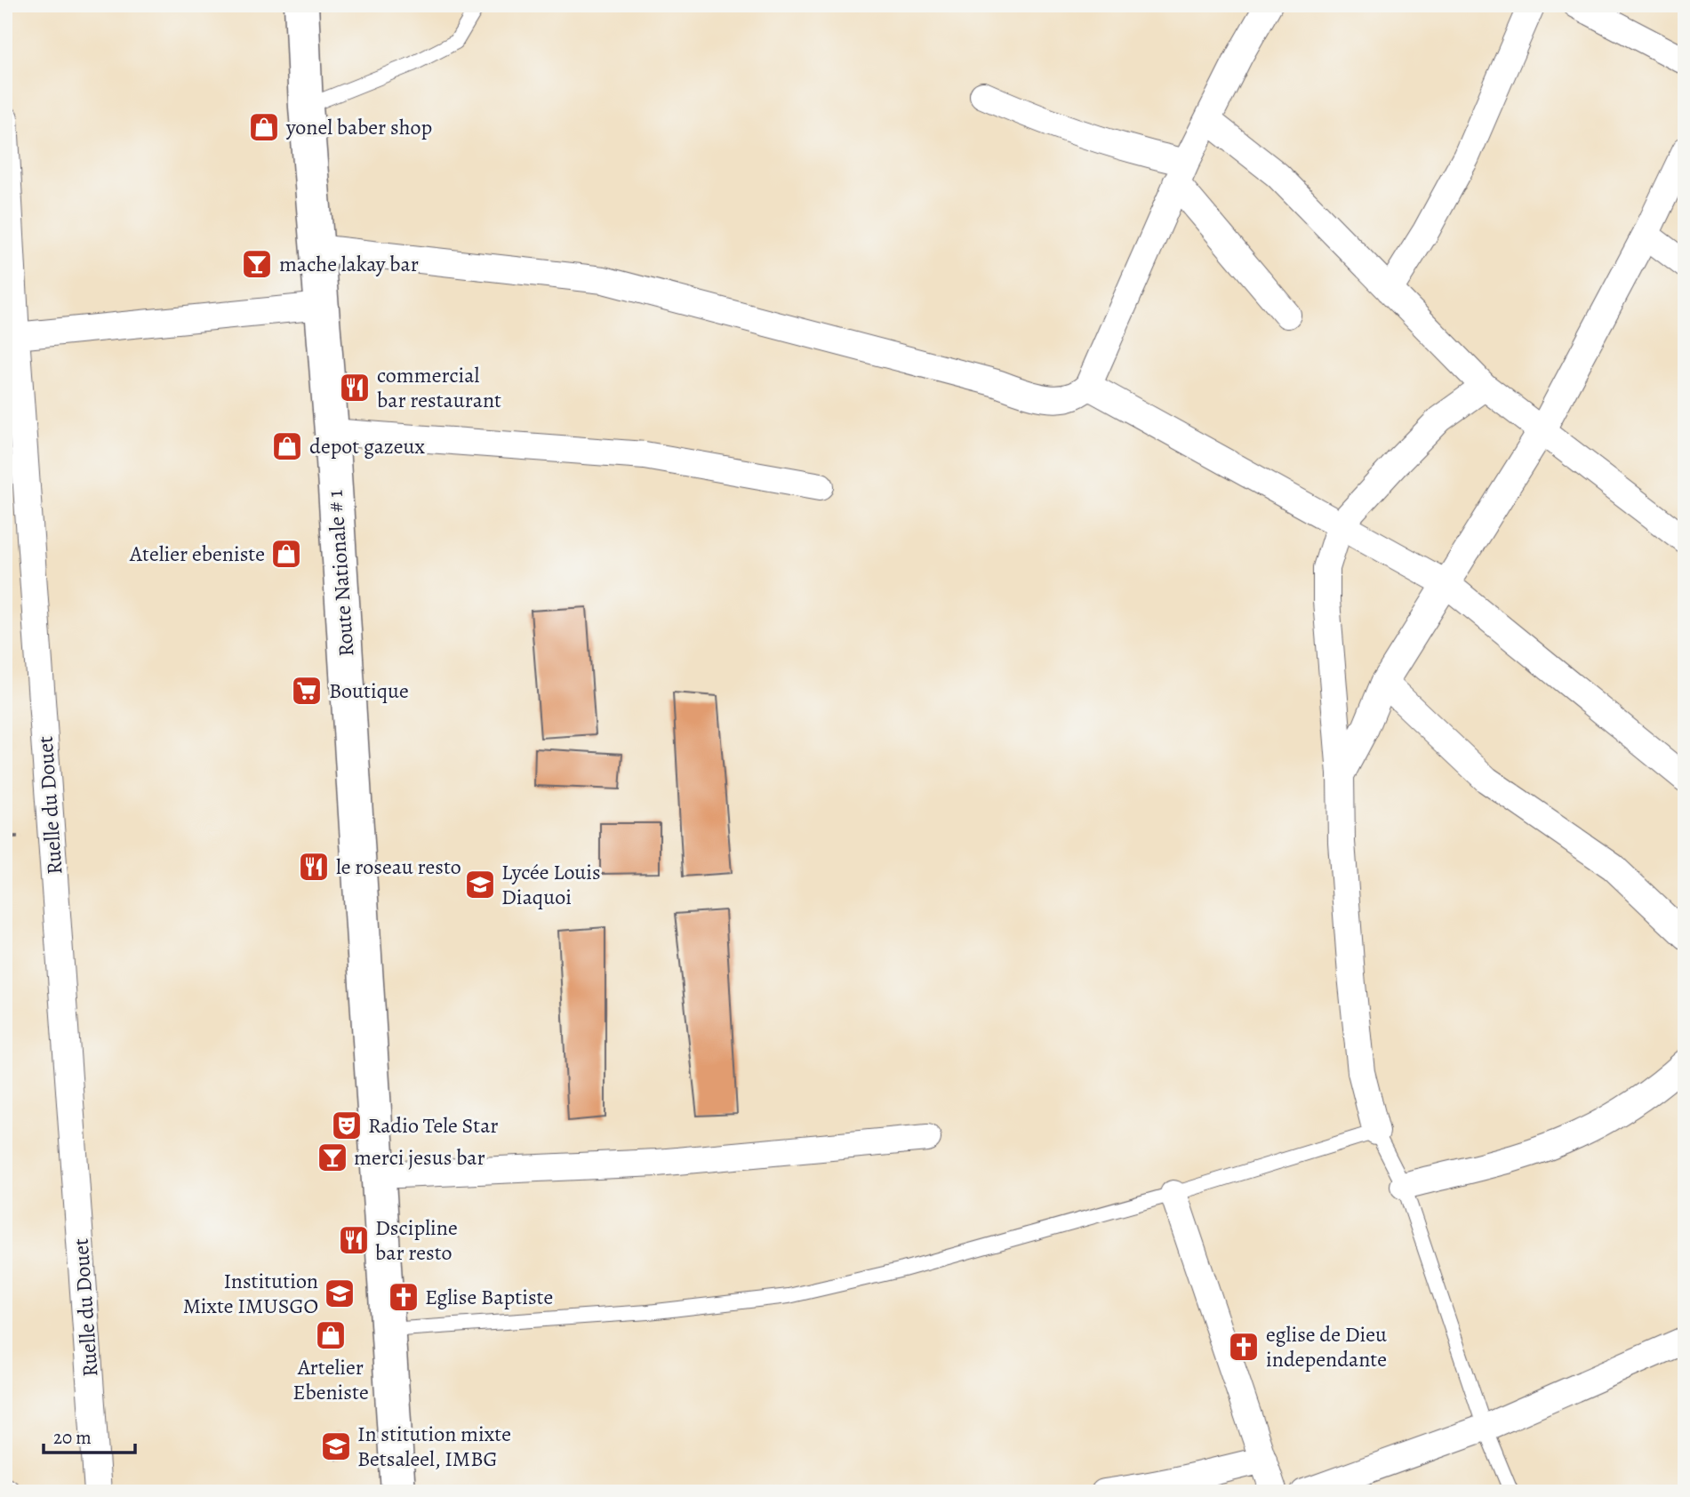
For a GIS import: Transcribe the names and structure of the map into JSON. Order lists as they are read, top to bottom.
{
  "streets": {
    "main road": ["Route Nationale # 1"],
    "street": ["Ruelle du Douet"]
  },
  "places": {
    "shop": [
      "yonel baber shop",
      "depot gazeux",
      "Atelier ebeniste",
      "Artelier Ebeniste"
    ],
    "bar": ["mache lakay bar", "merci jesus bar"],
    "restaurant": ["commercial bar restaurant", "le roseau resto", "Dscipline bar resto"],
    "supermarket": ["Boutique"],
    "school or university": ["Lycée Louis Diaquoi", "Institution Mixte IMUSGO", "In stitution mixte Betsaleel, IMBG"],
    "theatre": ["Radio Tele Star"],
    "church": ["Eglise Baptiste", "eglise de Dieu independante"]
  },
  "scale_bar": "20 m"
}
